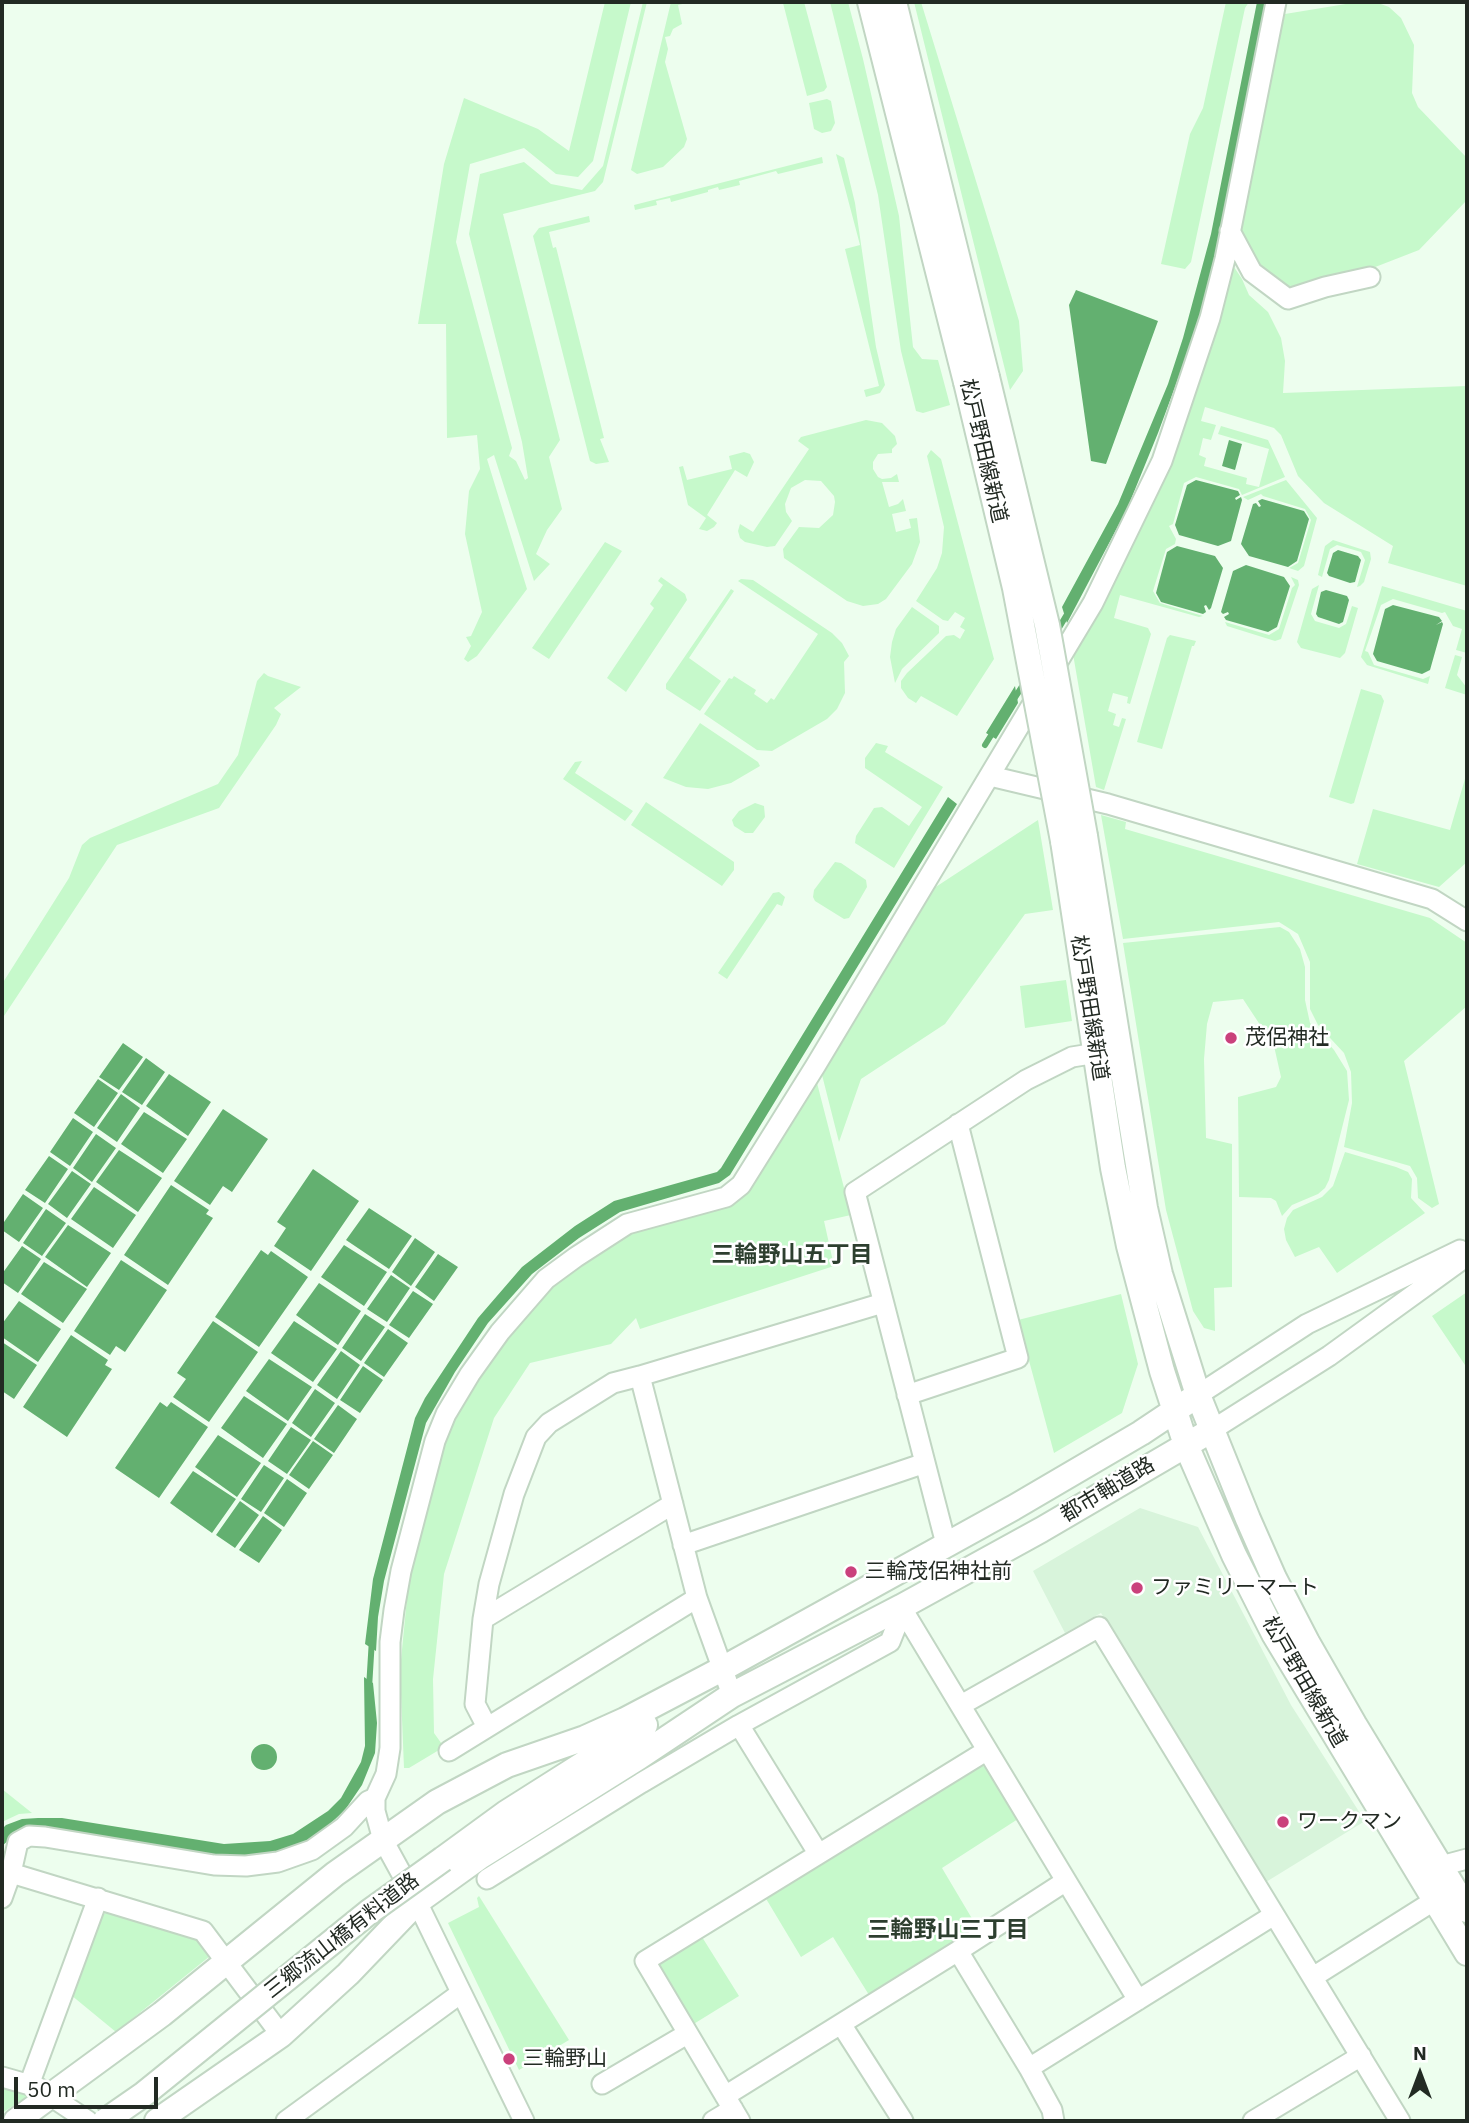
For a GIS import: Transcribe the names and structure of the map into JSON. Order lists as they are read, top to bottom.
{
  "streets": {
    "main road": ["松戸野田線新道", "都市軸道路", "三郷流山橋有料道路"]
  },
  "crossings": [
    ["松戸野田線新道", "都市軸道路"],
    ["都市軸道路", "三郷流山橋有料道路"]
  ],
  "districts": ["三輪野山五丁目", "三輪野山三丁目"],
  "places": [
    "茂侶神社",
    "三輪茂侶神社前",
    "ファミリーマート",
    "ワークマン",
    "三輪野山"
  ],
  "scale_bar": "50 m",
  "north": "top"
}
